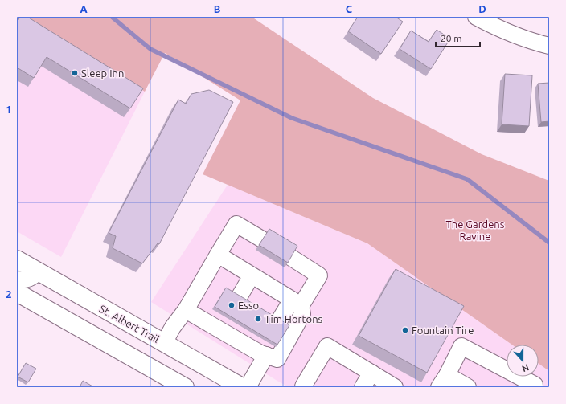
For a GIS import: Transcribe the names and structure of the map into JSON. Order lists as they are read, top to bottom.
{
  "streets": {
    "main road": ["St. Albert Trail"]
  },
  "parks": ["The Gardens Ravine"],
  "places": [
    "Sleep Inn",
    "Esso",
    "Tim Hortons",
    "Fountain Tire"
  ],
  "scale_bar": "20 m",
  "north": "bottom",
  "grid": {
    "columns": [
      "A",
      "B",
      "C",
      "D"
    ],
    "rows": ["1", "2"]
  }
}
